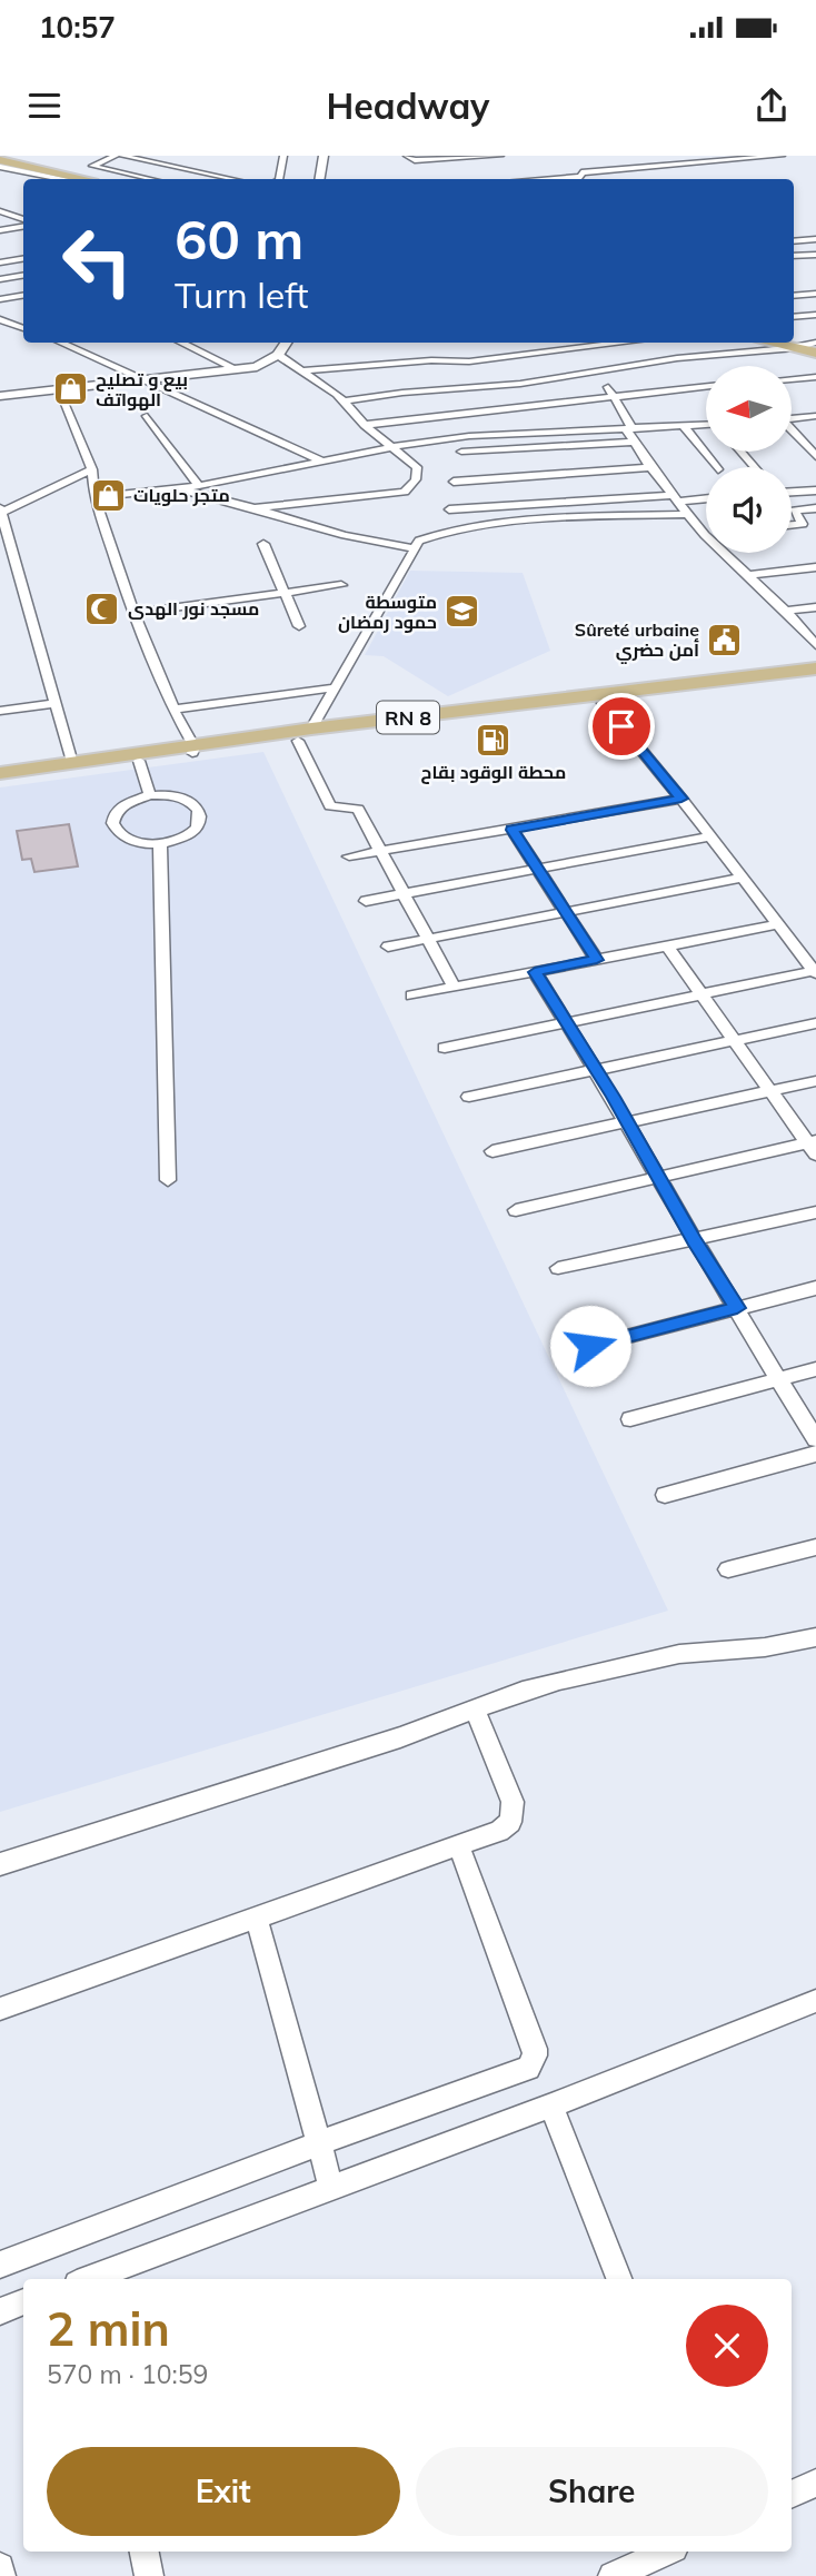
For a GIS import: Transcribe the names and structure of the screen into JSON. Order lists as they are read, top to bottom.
{
  "streets": {
    "main road": ["RN 8"]
  },
  "places": {
    "shop": ["بيع و تصليح الهواتف", "متجر حلويات"],
    "mosque": ["مسجد نور الهدى"],
    "school or university": ["متوسطة حمود رمضان"],
    "public building": ["Sûreté urbaine أمن حضري"],
    "fuel station": ["محطة الوقود بقاح"]
  },
  "north": "left",
  "page": {
    "status": "10:57",
    "header": "Headway",
    "turn": ["60 m", "Turn left"],
    "heading": ["2 min", "570 m · 10:59"],
    "buttons": ["Exit", "Share"]
  }
}
